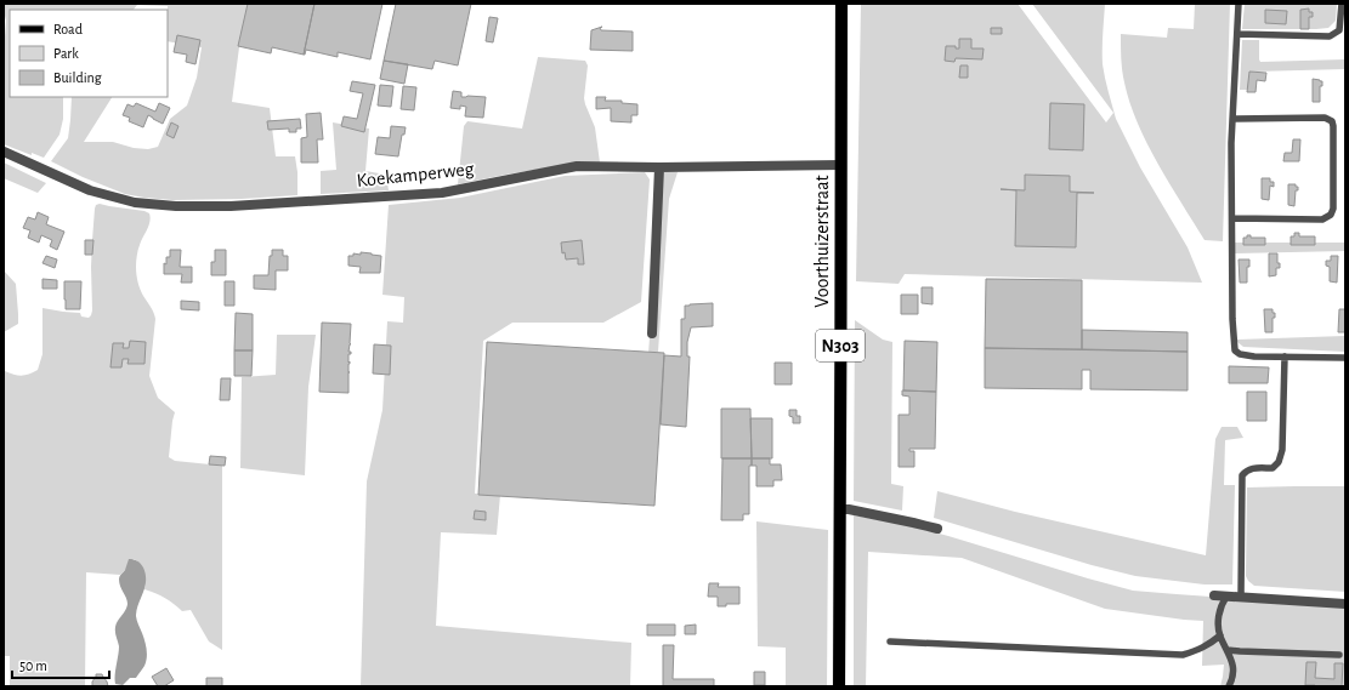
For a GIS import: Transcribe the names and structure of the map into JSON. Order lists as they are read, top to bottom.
{
  "streets": {
    "main road": ["Voorthuizerstraat", "N303"],
    "street": ["Koekamperweg"]
  },
  "crossings": [
    ["Koekamperweg", "Voorthuizerstraat"]
  ],
  "legend": ["Road", "Park", "Building"],
  "scale_bar": "50 m"
}
